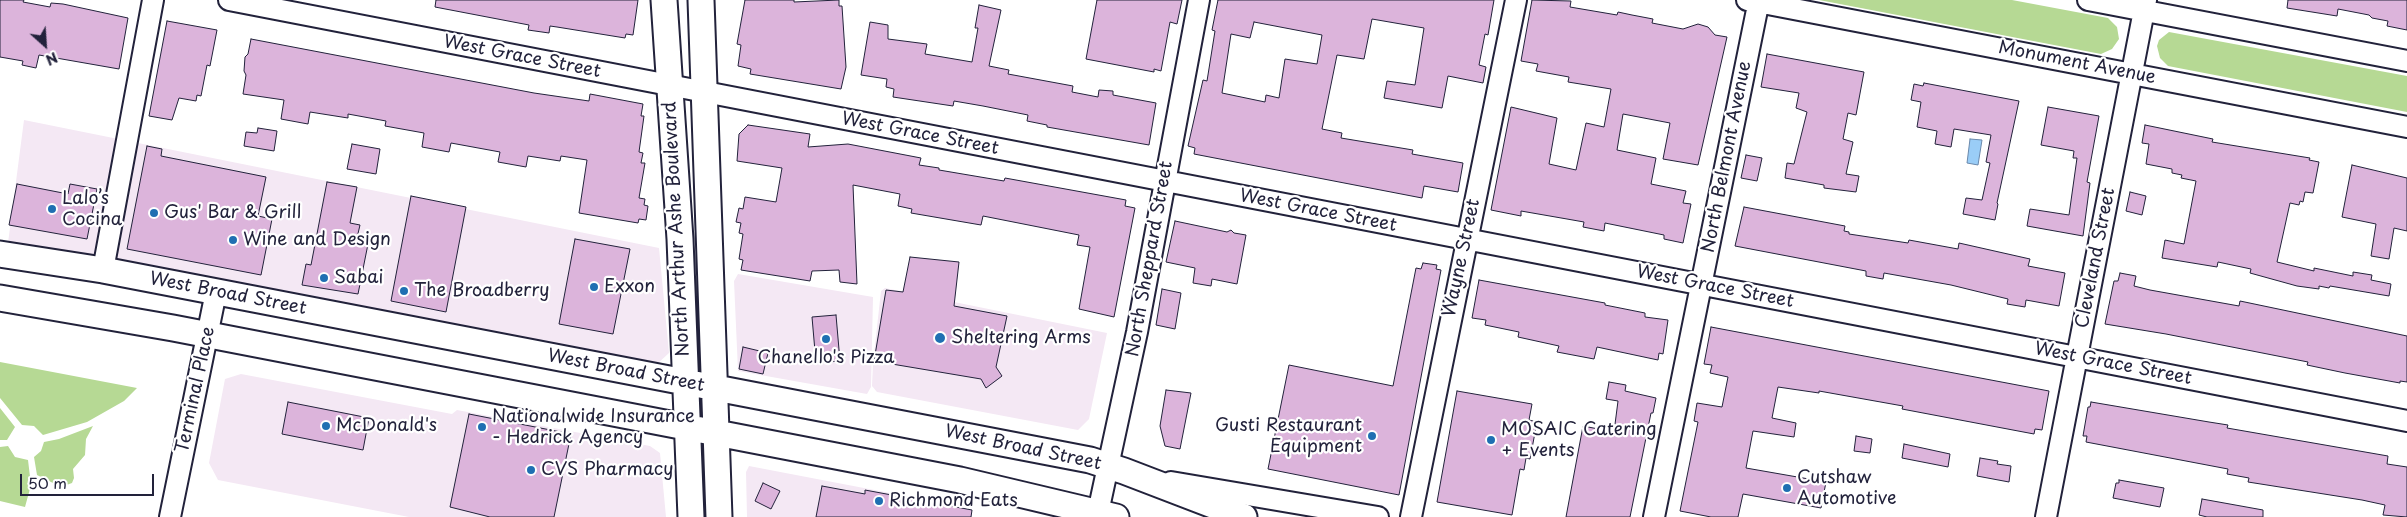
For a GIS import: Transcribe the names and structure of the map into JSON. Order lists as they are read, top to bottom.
{
  "streets": {
    "main road": ["North Arthur Ashe Boulevard", "West Broad Street"],
    "street": [
      "West Grace Street",
      "Monument Avenue",
      "North Belmont Avenue",
      "Wayne Street",
      "Cleveland Street",
      "North Sheppard Street",
      "Terminal Place"
    ]
  },
  "crossings": [
    ["West Grace Street", "North Belmont Avenue"],
    ["West Grace Street", "North Arthur Ashe Boulevard"],
    ["West Grace Street", "Wayne Street"],
    ["West Grace Street", "Cleveland Street"],
    ["West Grace Street", "North Sheppard Street"],
    ["Monument Avenue", "North Belmont Avenue"],
    ["Monument Avenue", "Cleveland Street"],
    ["North Arthur Ashe Boulevard", "West Broad Street"],
    ["North Sheppard Street", "West Broad Street"],
    ["West Broad Street", "Terminal Place"]
  ],
  "places": [
    "Lalo’s Cocina",
    "Gus' Bar & Grill",
    "Wine and Design",
    "Sabai",
    "Exxon",
    "The Broadberry",
    "Sheltering Arms",
    "Chanello's Pizza",
    "McDonald's",
    "Nationalwide Insurance - Hedrick Agency",
    "Gusti Restaurant Equipment",
    "MOSAIC Catering + Events",
    "CVS Pharmacy",
    "Cutshaw Automotive",
    "Richmond Eats"
  ],
  "scale_bar": "50 m",
  "north": "bottom right"
}
